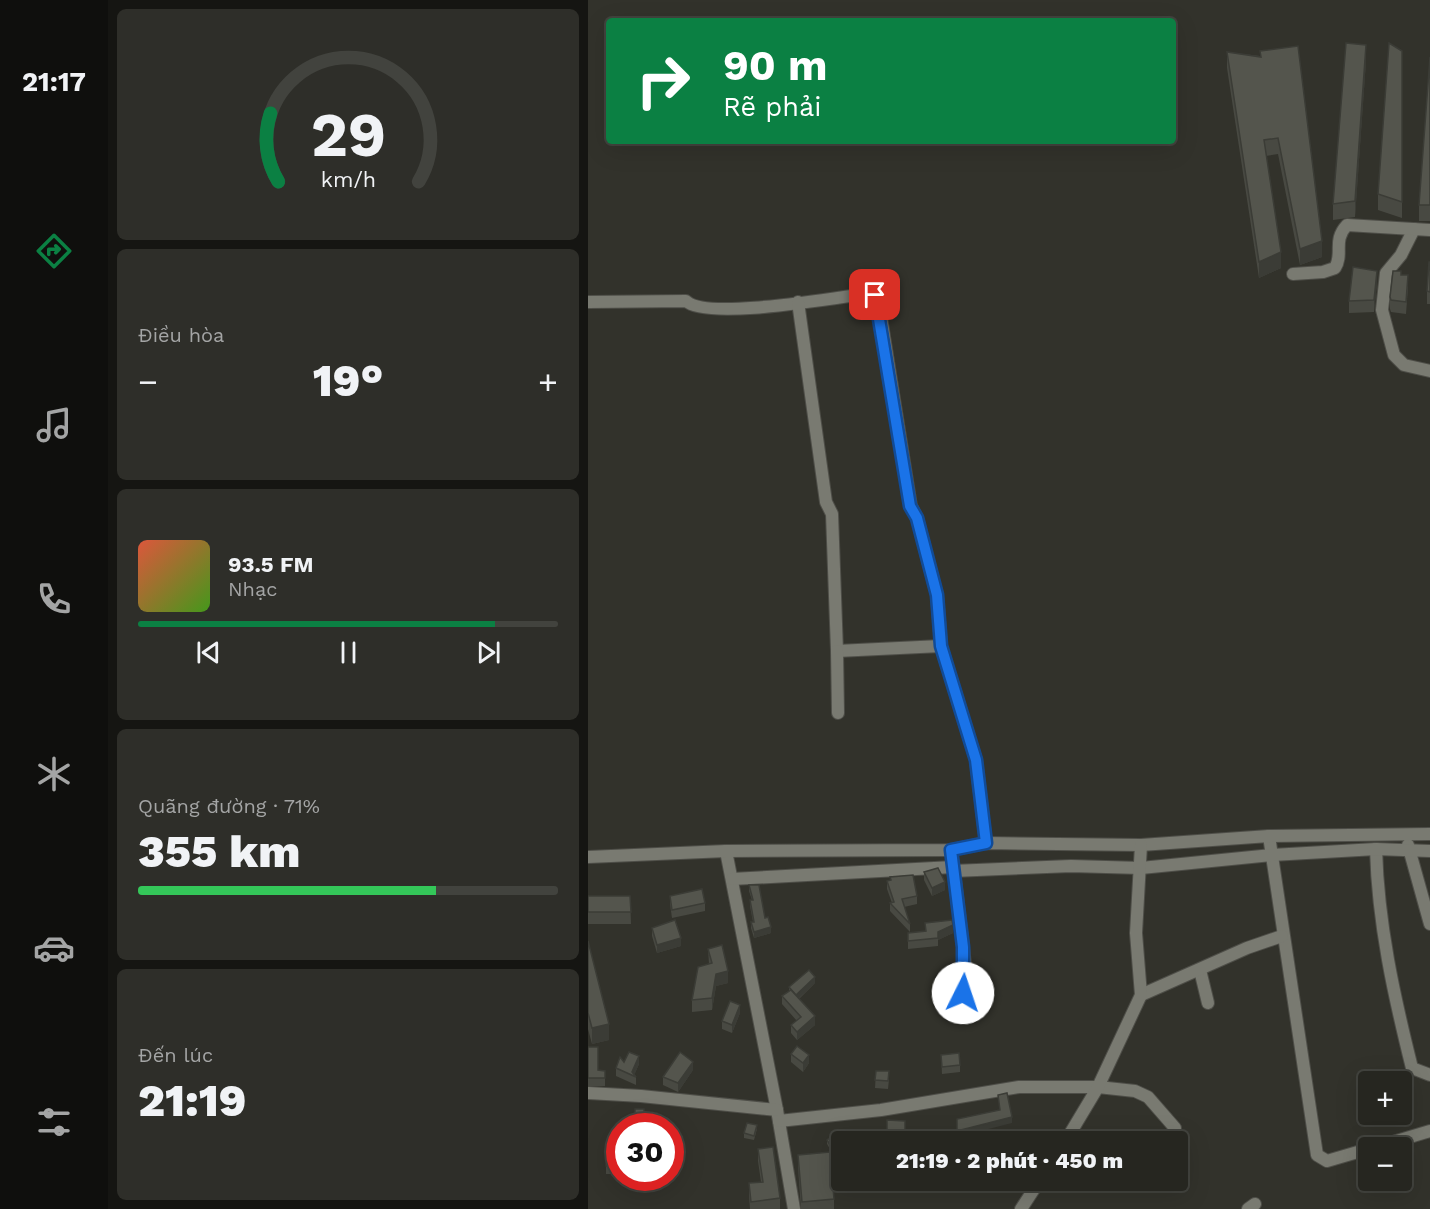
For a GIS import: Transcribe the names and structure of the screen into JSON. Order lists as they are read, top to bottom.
{
  "page": {
    "tabs": "21:17",
    "turn": ["90 m", "Rẽ phải"],
    "tile": [
      "Điều hòa",
      ["Quãng đường · 71%", "355 km"],
      ["Đến lúc", "21:19"]
    ],
    "heat": ["−", "19°", "+"],
    "song": ["93.5 FM", "Nhạc"],
    "map_buttons": ["+", "−"],
    "limit": "30",
    "trip": "21:19 · 2 phút · 450 m",
    "gauge": ["29", "km/h"]
  }
}
